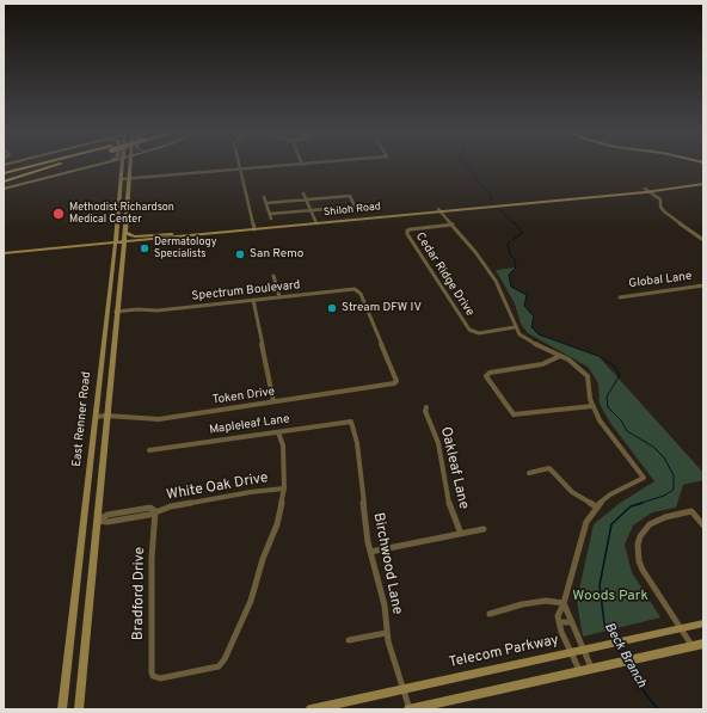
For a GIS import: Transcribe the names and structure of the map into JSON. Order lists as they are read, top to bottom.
{
  "streets": {
    "main road": ["Shiloh Road", "East Renner Road", "Telecom Parkway"],
    "street": [
      "Cedar Ridge Drive",
      "Global Lane",
      "Spectrum Boulevard",
      "Token Drive",
      "Mapleleaf Lane",
      "Oakleaf Lane",
      "White Oak Drive",
      "Birchwood Lane",
      "Bradford Drive"
    ]
  },
  "crossings": [
    ["Shiloh Road", "East Renner Road"],
    ["Spectrum Boulevard", "Token Drive"],
    ["Spectrum Boulevard", "East Renner Road"],
    ["Token Drive", "East Renner Road"],
    ["East Renner Road", "White Oak Drive"],
    ["Mapleleaf Lane", "Birchwood Lane"],
    ["White Oak Drive", "Bradford Drive"],
    ["Birchwood Lane", "Telecom Parkway"]
  ],
  "water": ["Beck Branch"],
  "parks": ["Woods Park"],
  "places": [
    "Methodist Richardson Medical Center",
    "Dermatology Specialists",
    "San Remo",
    "Stream DFW IV"
  ]
}
